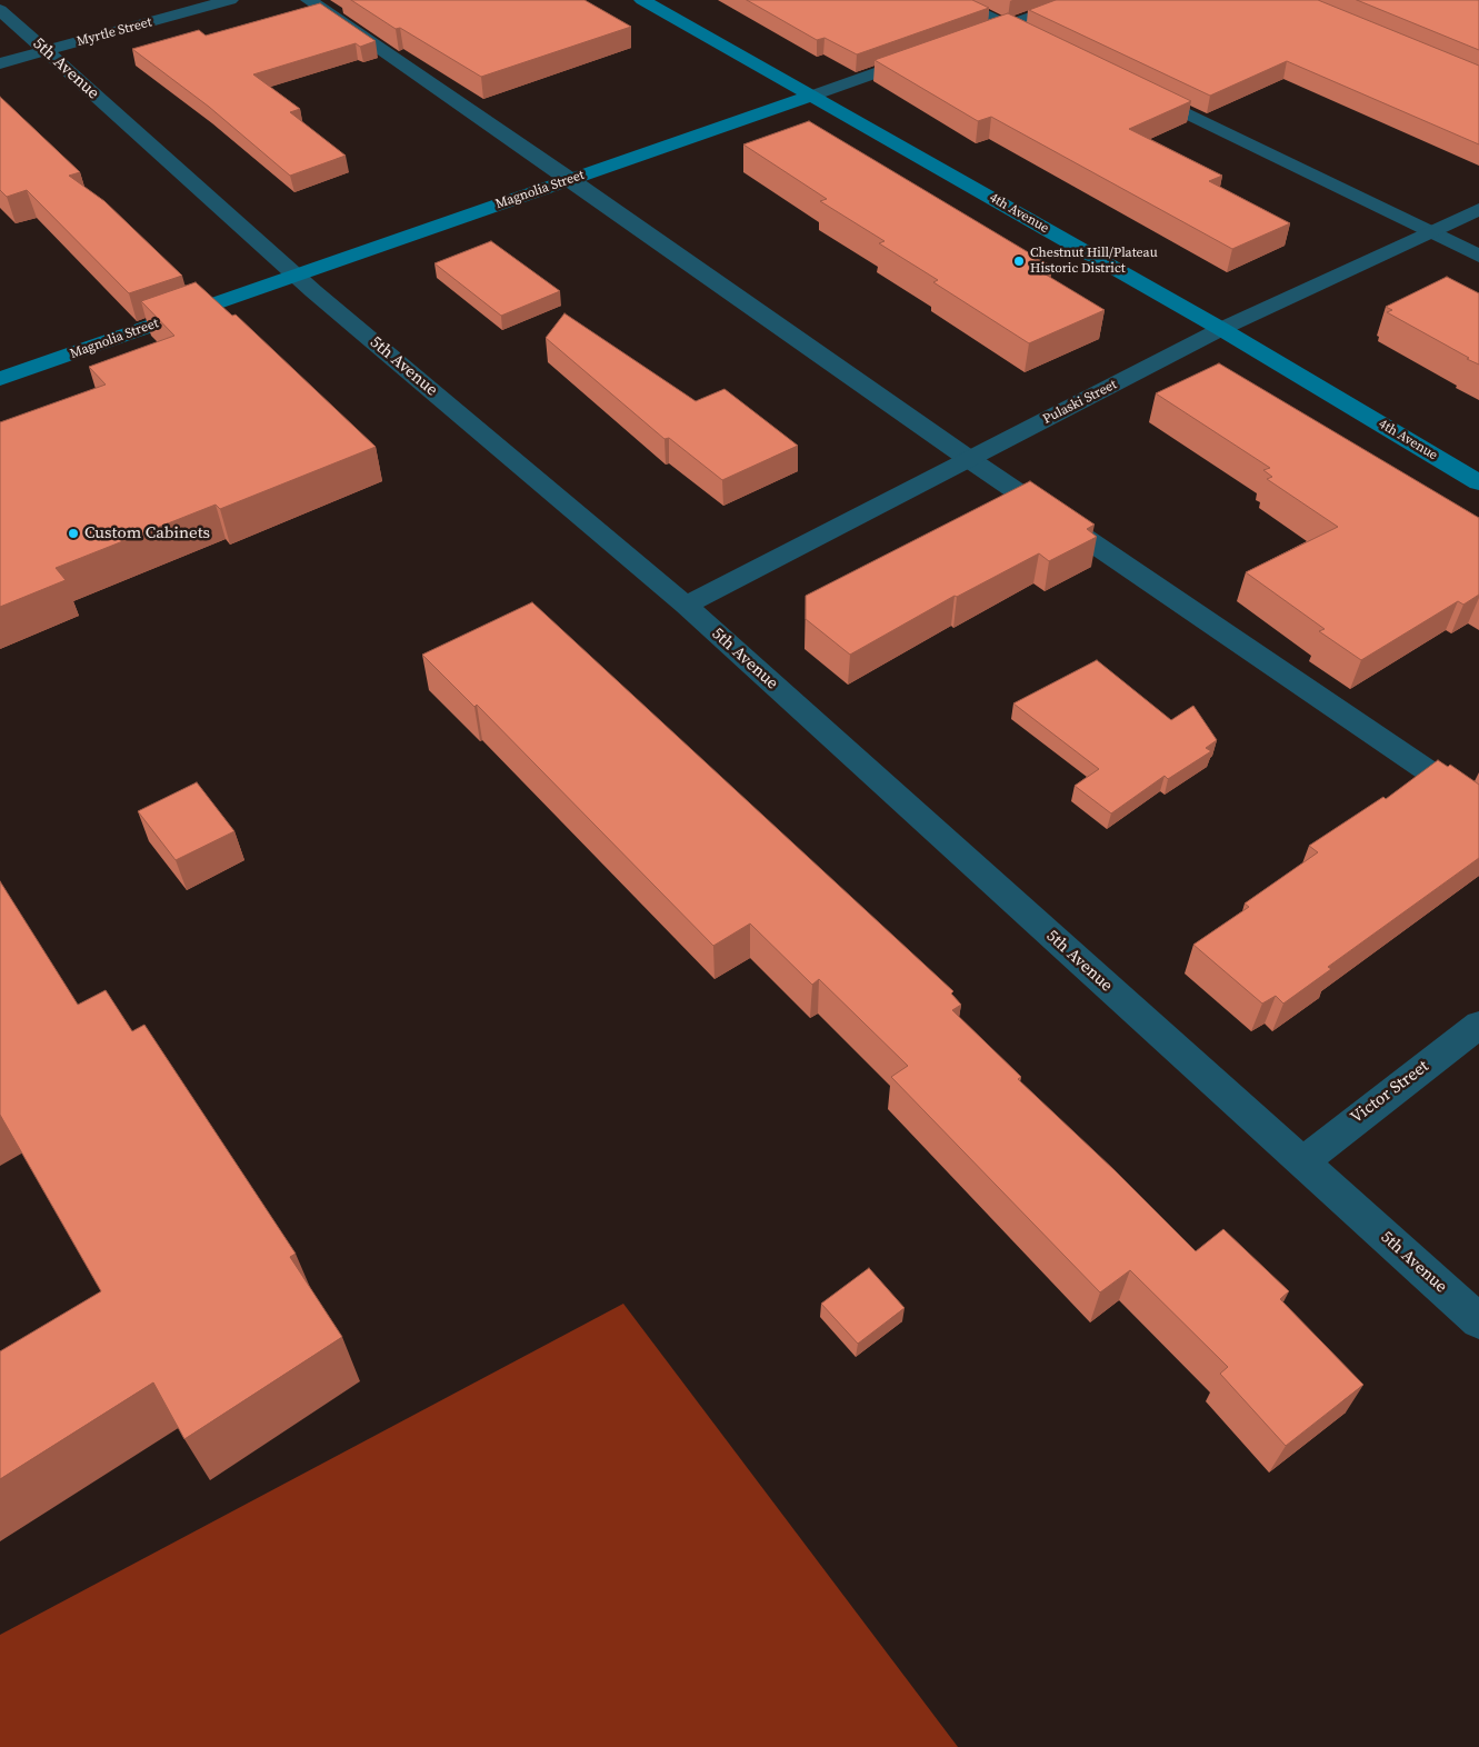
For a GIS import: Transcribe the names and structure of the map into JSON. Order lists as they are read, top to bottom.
{
  "streets": {
    "main road": ["Magnolia Street", "4th Avenue"],
    "street": [
      "Myrtle Street",
      "5th Avenue",
      "Pulaski Street",
      "Victor Street"
    ]
  },
  "crossings": [
    ["Myrtle Street", "5th Avenue"],
    ["5th Avenue", "Magnolia Street"],
    ["5th Avenue", "Pulaski Street"],
    ["5th Avenue", "Victor Street"],
    ["Magnolia Street", "4th Avenue"],
    ["4th Avenue", "Pulaski Street"]
  ],
  "places": ["Chestnut Hill/Plateau Historic District", "Custom Cabinets"]
}
